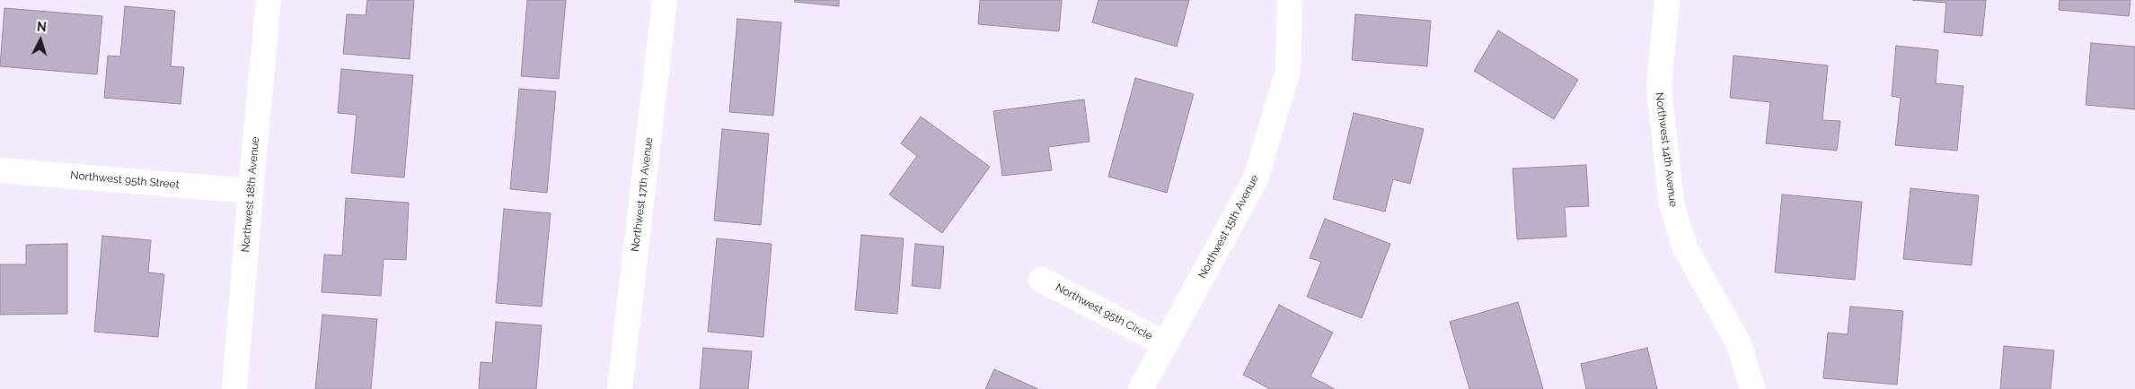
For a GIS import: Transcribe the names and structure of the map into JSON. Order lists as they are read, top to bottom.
{
  "streets": {
    "street": [
      "Northwest 14th Avenue",
      "Northwest 95th Street",
      "Northwest 18th Avenue",
      "Northwest 17th Avenue",
      "Northwest 15th Avenue",
      "Northwest 95th Circle"
    ]
  },
  "crossings": [
    ["Northwest 95th Street", "Northwest 18th Avenue"],
    ["Northwest 15th Avenue", "Northwest 95th Circle"]
  ],
  "north": "top"
}
